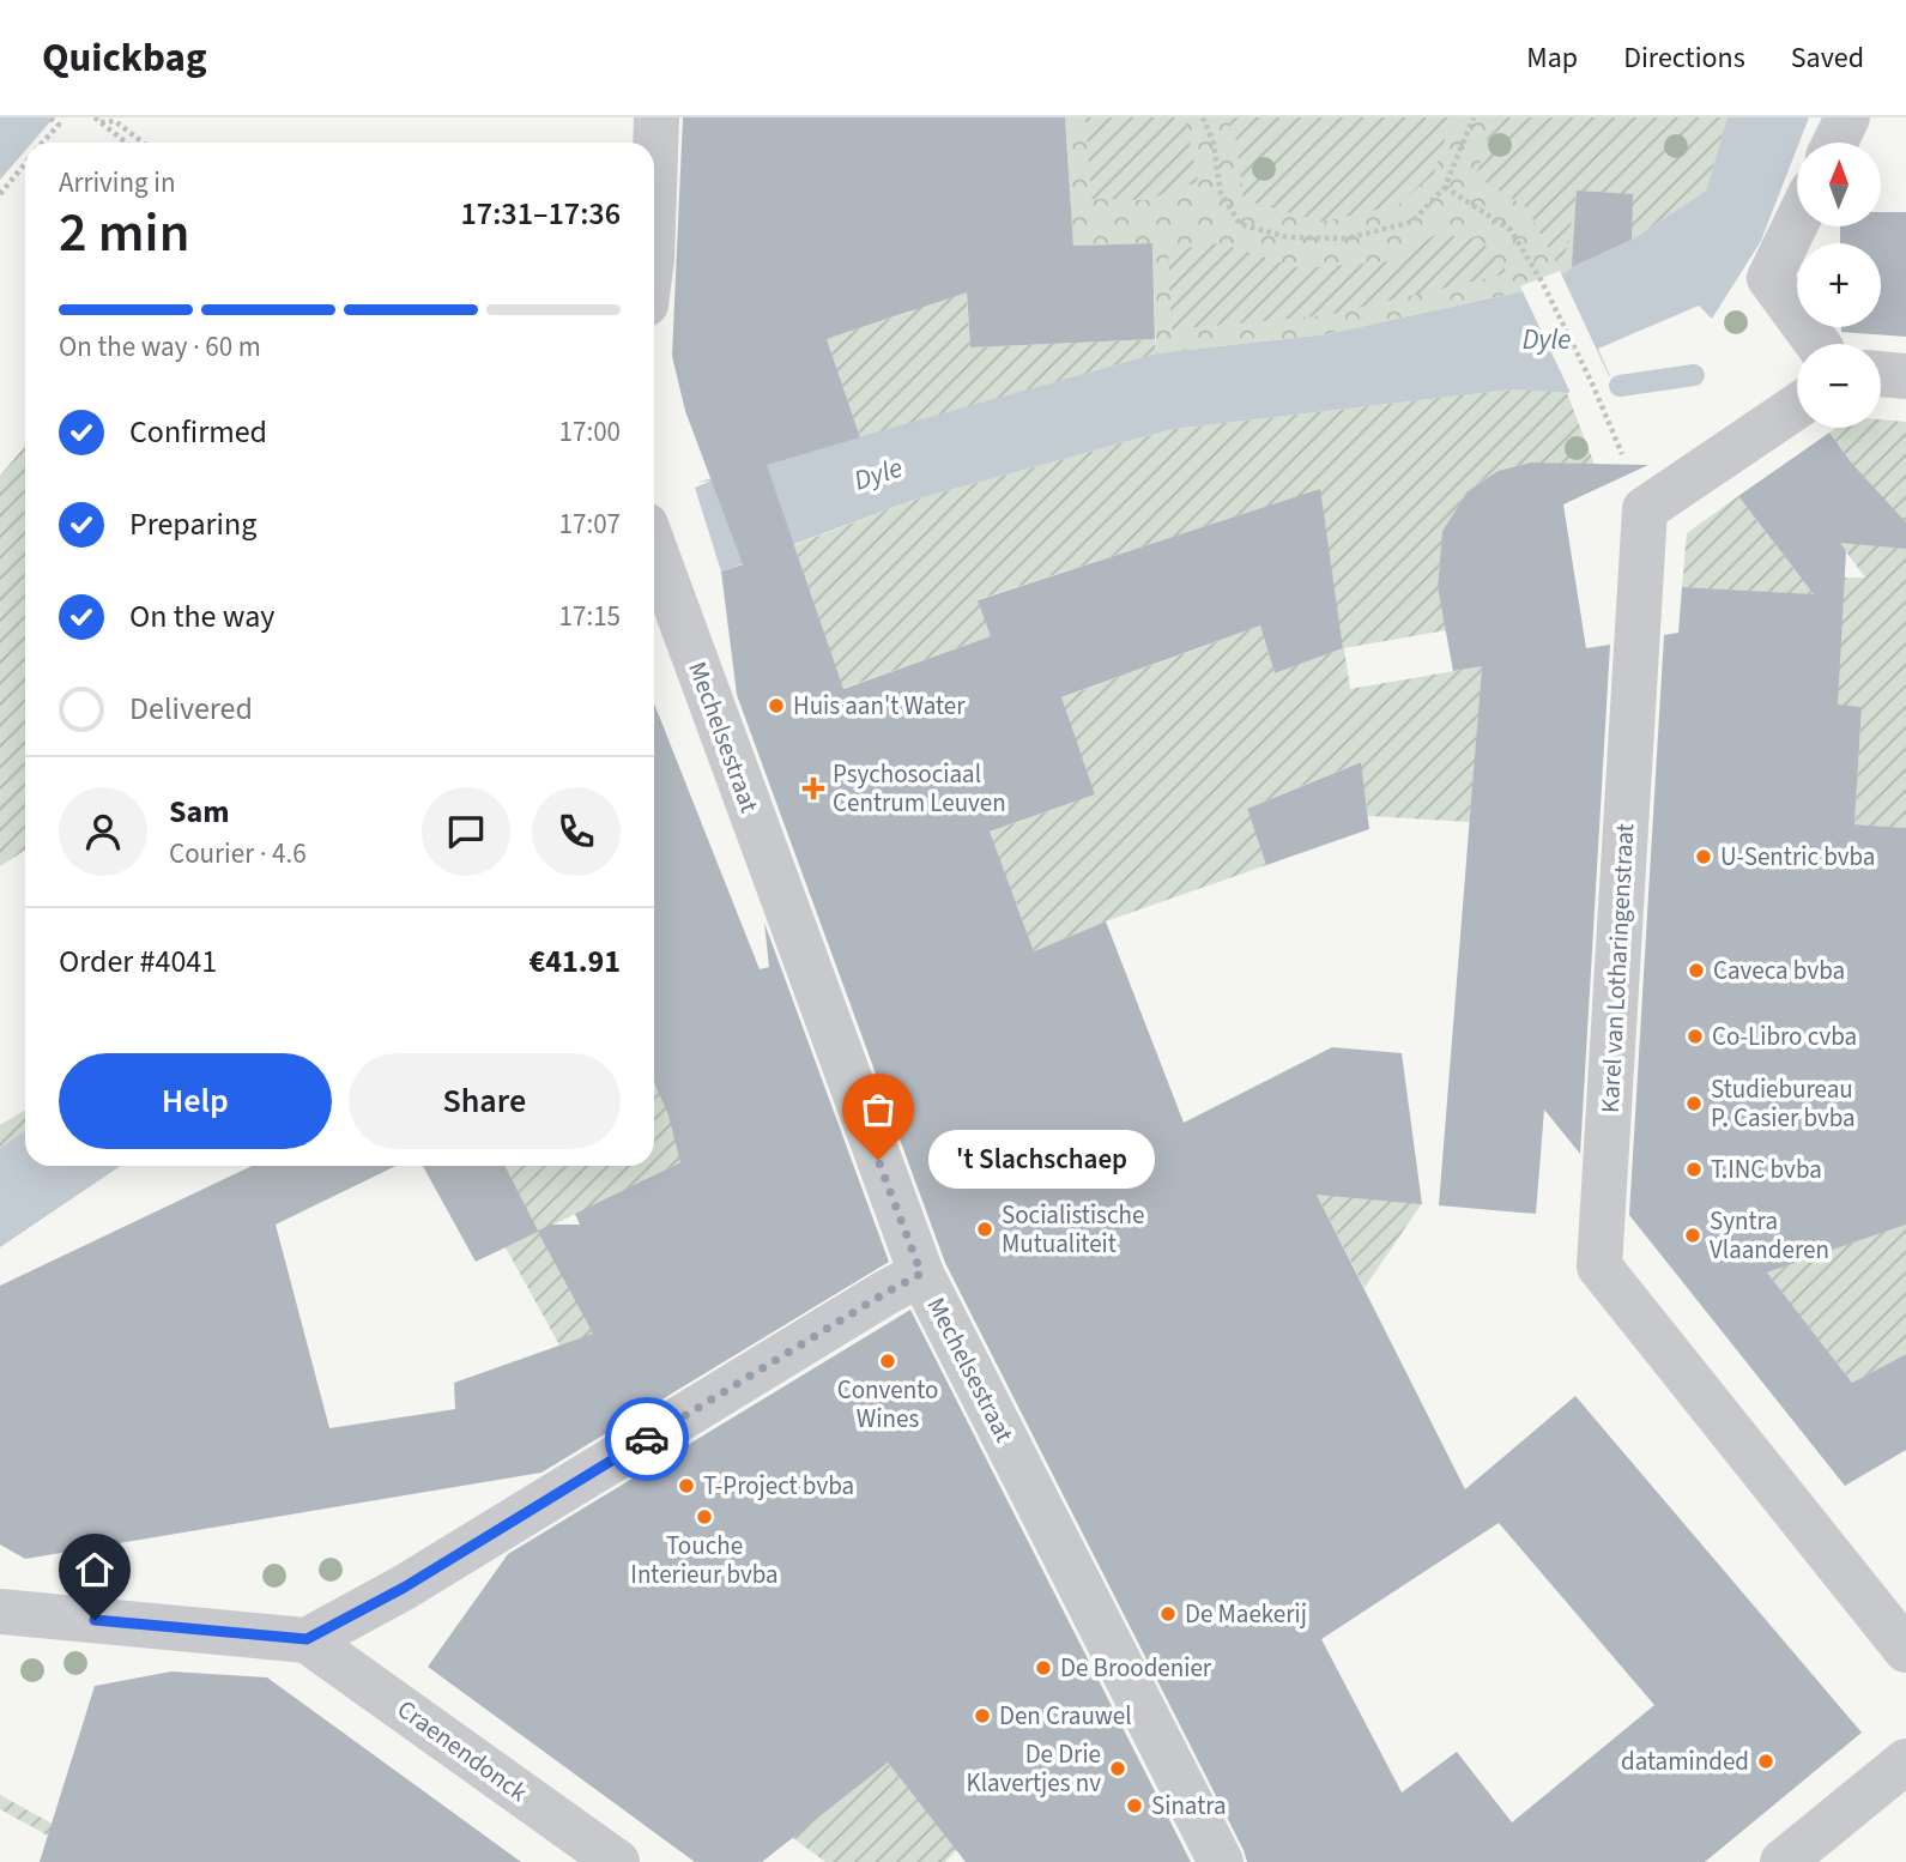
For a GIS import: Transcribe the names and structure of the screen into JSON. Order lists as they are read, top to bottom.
{
  "streets": {
    "street": ["Mechelsestraat", "Karel van Lotharingenstraat", "Craenendonck"]
  },
  "water": ["Dyle"],
  "places": {
    "other": [
      "Huis aan't Water",
      "U-Sentric bvba",
      "Caveca bvba",
      "Co-Libro cvba",
      "Studiebureau P. Casier bvba",
      "'t Slachschaep",
      "T.INC bvba",
      "Socialistische Mutualiteit",
      "Syntra Vlaanderen",
      "Convento Wines",
      "T-Project bvba",
      "Touche Interieur bvba",
      "De Maekerij",
      "De Broodenier",
      "Den Crauwel",
      "dataminded",
      "De Drie Klavertjes nv",
      "Sinatra"
    ],
    "health": ["Psychosociaal Centrum Leuven"]
  },
  "north": "top",
  "page": {
    "header": "Quickbag",
    "nav": ["Map", "Directions", "Saved"],
    "map_buttons": ["+", "−"],
    "heading": ["2 min", "Arriving in", "17:31–17:36"],
    "panel": [
      "Sam",
      "Courier · 4.6",
      "Order #4041",
      "€41.91"
    ],
    "bar": "On the way · 60 m",
    "list": [
      ["Confirmed", "17:00"],
      ["Preparing", "17:07"],
      ["On the way", "17:15"],
      "Delivered"
    ],
    "buttons": ["Help", "Share"],
    "bubble": "'t Slachschaep"
  }
}
